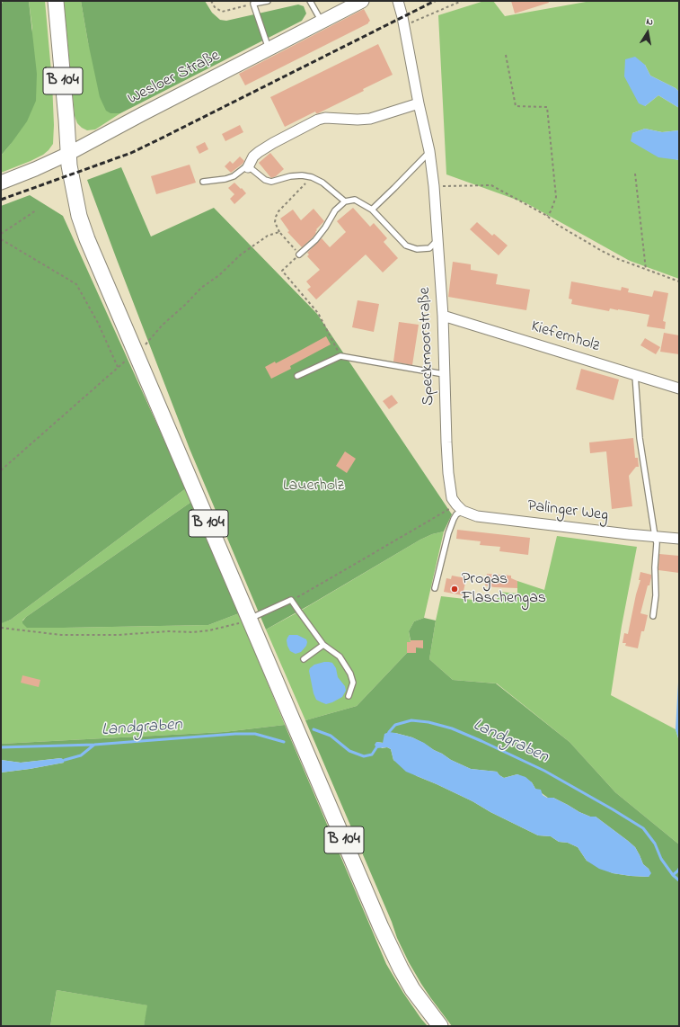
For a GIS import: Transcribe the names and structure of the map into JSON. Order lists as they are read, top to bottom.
{
  "streets": {
    "main road": ["B 104"],
    "street": [
      "Wesloer Straße",
      "Kiefernholz",
      "Speckmoorstraße",
      "Palinger Weg"
    ]
  },
  "crossings": [
    ["Wesloer Straße", "B 104"],
    ["Kiefernholz", "Speckmoorstraße"],
    ["Speckmoorstraße", "Palinger Weg"]
  ],
  "water": ["Landgraben"],
  "parks": ["Lauerholz"],
  "places": ["Progas Flaschengas"],
  "north": "top"
}
